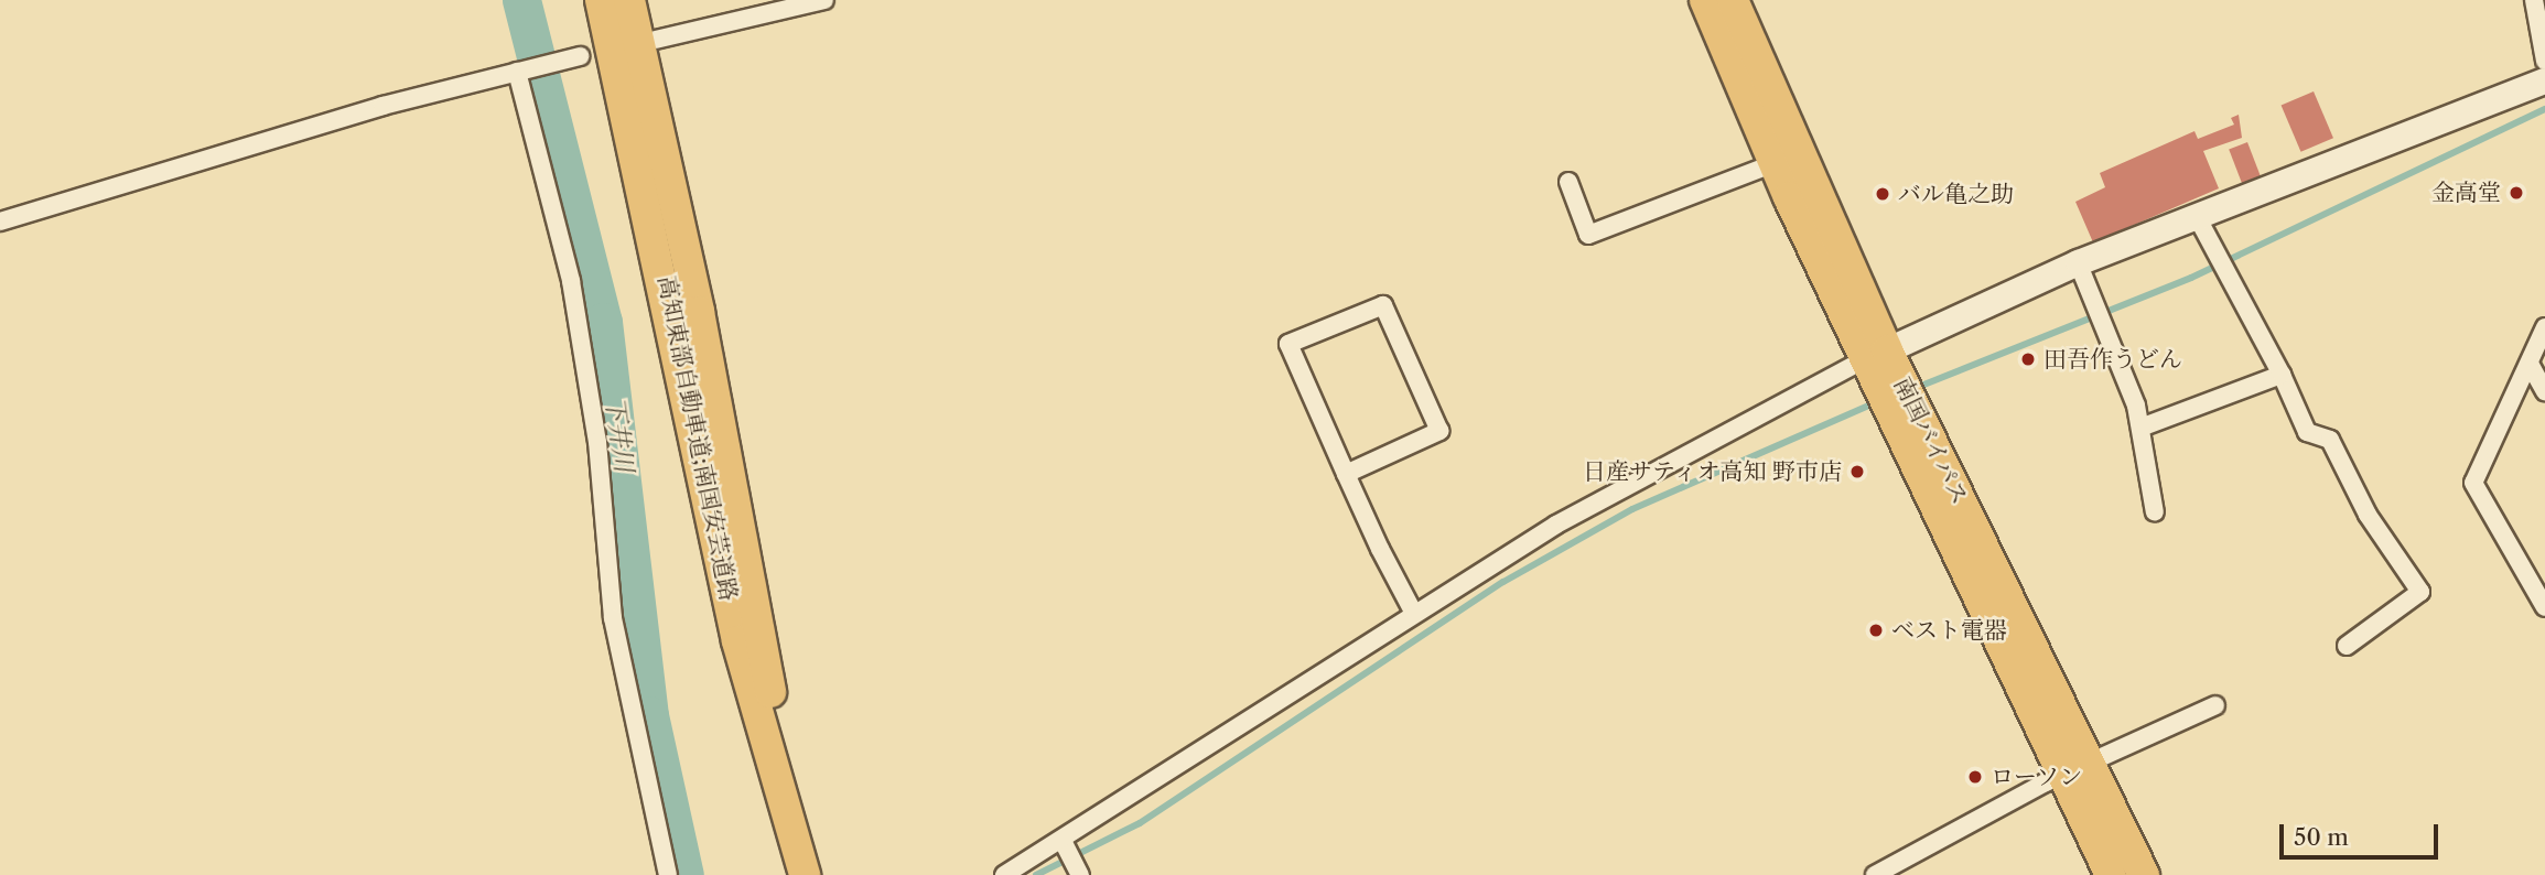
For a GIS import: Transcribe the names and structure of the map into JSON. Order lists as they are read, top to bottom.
{
  "streets": {
    "highway": ["高知東部自動車道;南国安芸道路", "南国バイパス"]
  },
  "water": ["下井川"],
  "places": [
    "金高堂",
    "バル亀之助",
    "田吾作うどん",
    "日産サティオ高知 野市店",
    "ベスト電器",
    "ローソン"
  ],
  "scale_bar": "50 m"
}
